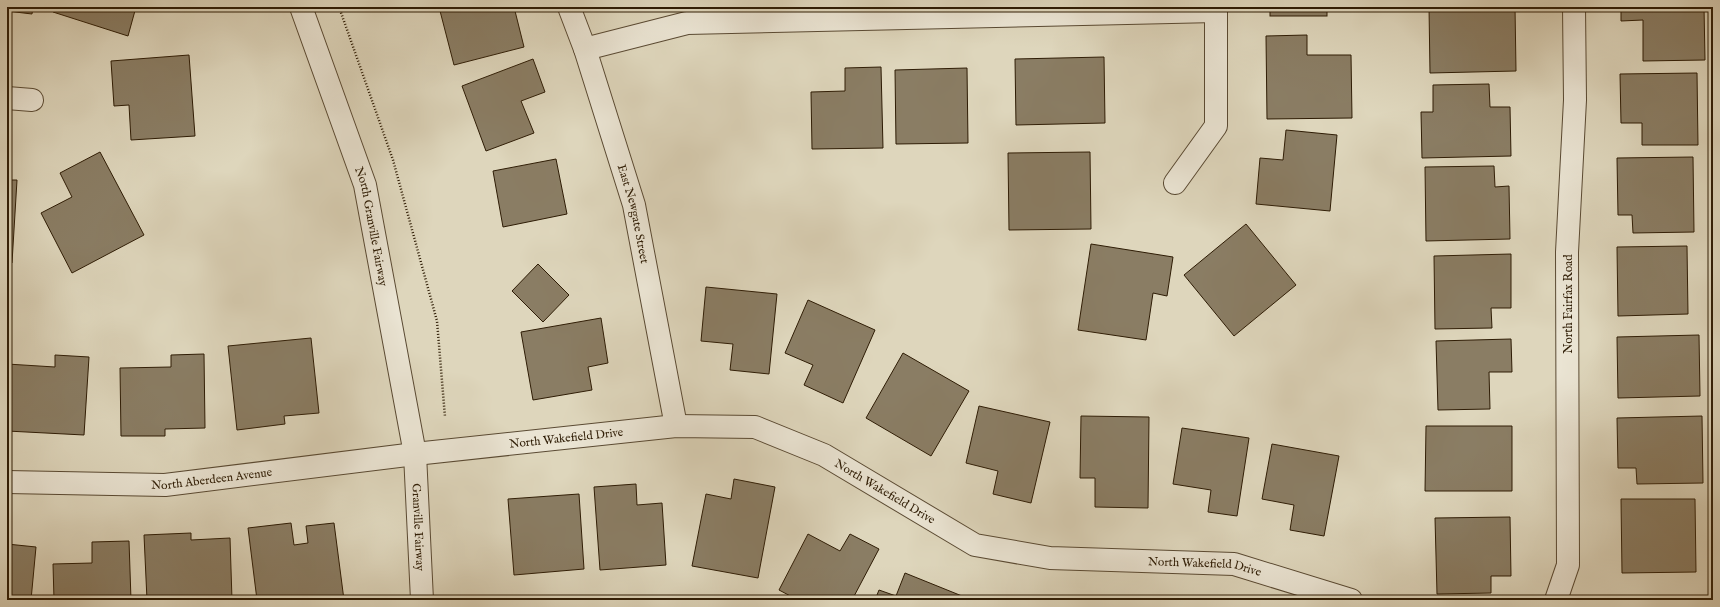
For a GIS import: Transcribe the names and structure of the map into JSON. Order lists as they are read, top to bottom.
{
  "streets": {
    "street": [
      "East Newgate Street",
      "North Granville Fairway",
      "North Fairfax Road",
      "North Wakefield Drive",
      "North Aberdeen Avenue",
      "Granville Fairway"
    ]
  },
  "crossings": [
    ["East Newgate Street", "North Wakefield Drive"],
    ["North Granville Fairway", "North Wakefield Drive"],
    ["North Granville Fairway", "North Aberdeen Avenue"],
    ["North Granville Fairway", "Granville Fairway"],
    ["North Wakefield Drive", "North Aberdeen Avenue"],
    ["North Wakefield Drive", "Granville Fairway"],
    ["North Aberdeen Avenue", "Granville Fairway"]
  ]
}
